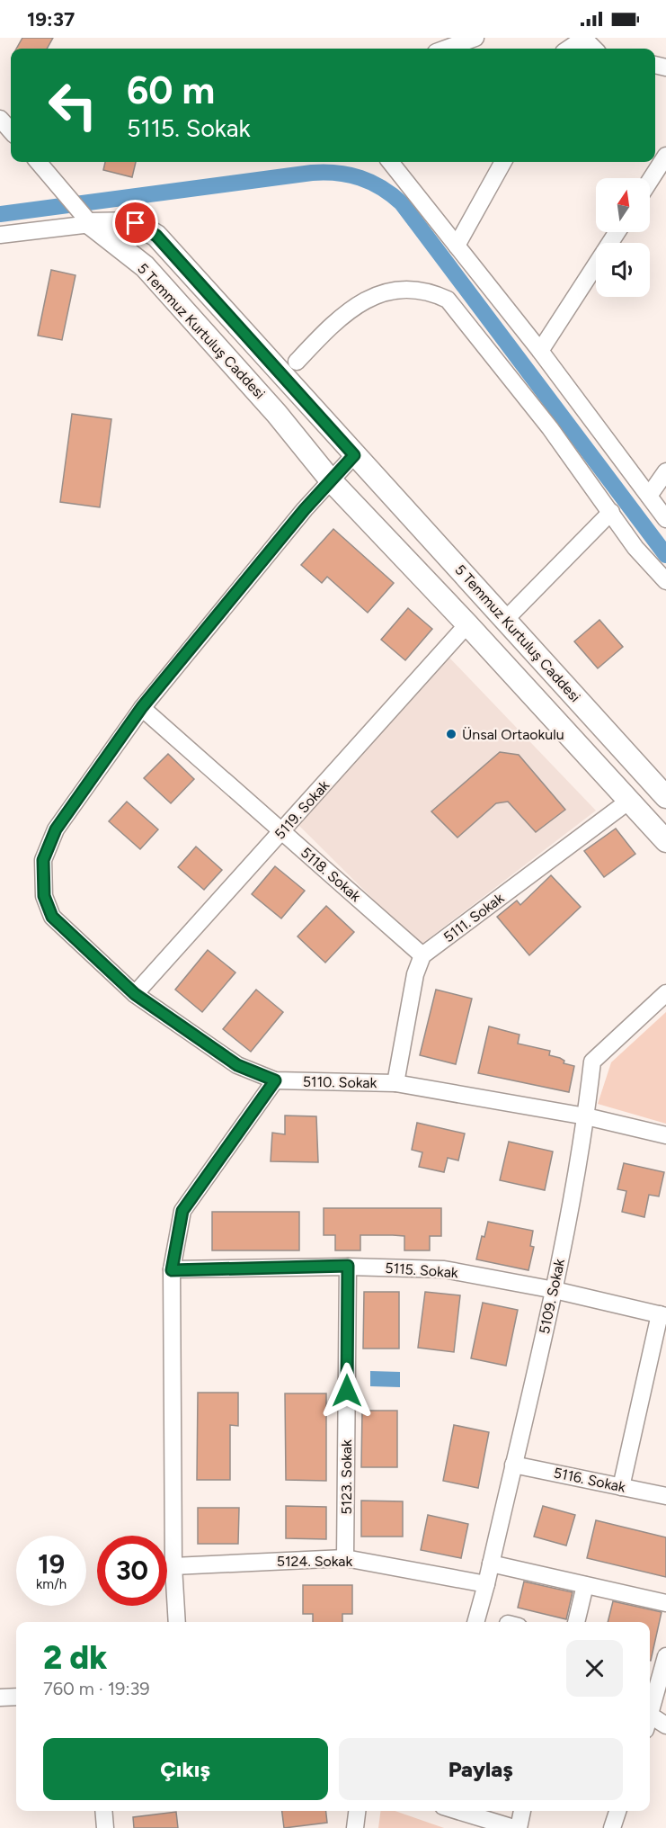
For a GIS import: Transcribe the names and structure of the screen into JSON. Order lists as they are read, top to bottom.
{
  "streets": {
    "main road": ["5 Temmuz Kurtuluş Caddesi"],
    "street": [
      "5119. Sokak",
      "5118. Sokak",
      "5111. Sokak",
      "5110. Sokak",
      "5115. Sokak",
      "5109. Sokak",
      "5123. Sokak",
      "5116. Sokak",
      "5124. Sokak"
    ]
  },
  "crossings": [
    ["5 Temmuz Kurtuluş Caddesi", "5119. Sokak"],
    ["5 Temmuz Kurtuluş Caddesi", "5111. Sokak"],
    ["5 Temmuz Kurtuluş Caddesi", "5110. Sokak"],
    ["5119. Sokak", "5118. Sokak"],
    ["5119. Sokak", "5110. Sokak"],
    ["5118. Sokak", "5111. Sokak"],
    ["5118. Sokak", "5110. Sokak"],
    ["5110. Sokak", "5109. Sokak"],
    ["5115. Sokak", "5109. Sokak"],
    ["5115. Sokak", "5123. Sokak"],
    ["5109. Sokak", "5116. Sokak"],
    ["5109. Sokak", "5124. Sokak"],
    ["5123. Sokak", "5124. Sokak"]
  ],
  "places": ["Ünsal Ortaokulu"],
  "north": "top",
  "page": {
    "status": "19:37",
    "turn": ["60 m", "5115. Sokak"],
    "speed": "19 km/h",
    "limit": "30",
    "heading": ["2 dk", "760 m · 19:39"],
    "buttons": ["Çıkış", "Paylaş"]
  }
}
